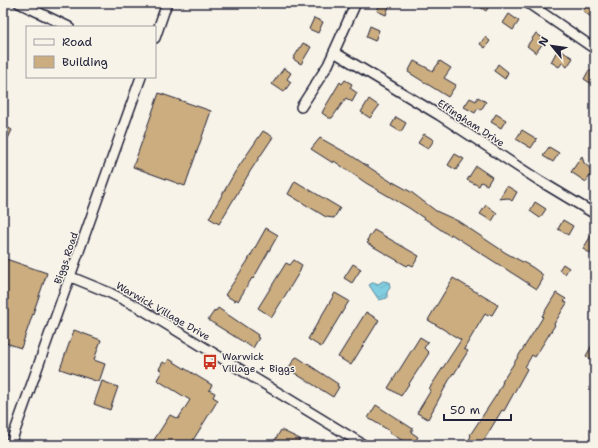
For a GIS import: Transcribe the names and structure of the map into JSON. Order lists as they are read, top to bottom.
{
  "streets": {
    "street": ["Effingham Drive", "Biggs Road", "Warwick Village Drive"]
  },
  "crossings": [
    ["Biggs Road", "Warwick Village Drive"]
  ],
  "places": {
    "bus stop": ["Warwick Village + Biggs"]
  },
  "legend": ["Road", "Building"],
  "scale_bar": "50 m",
  "north": "top left"
}
